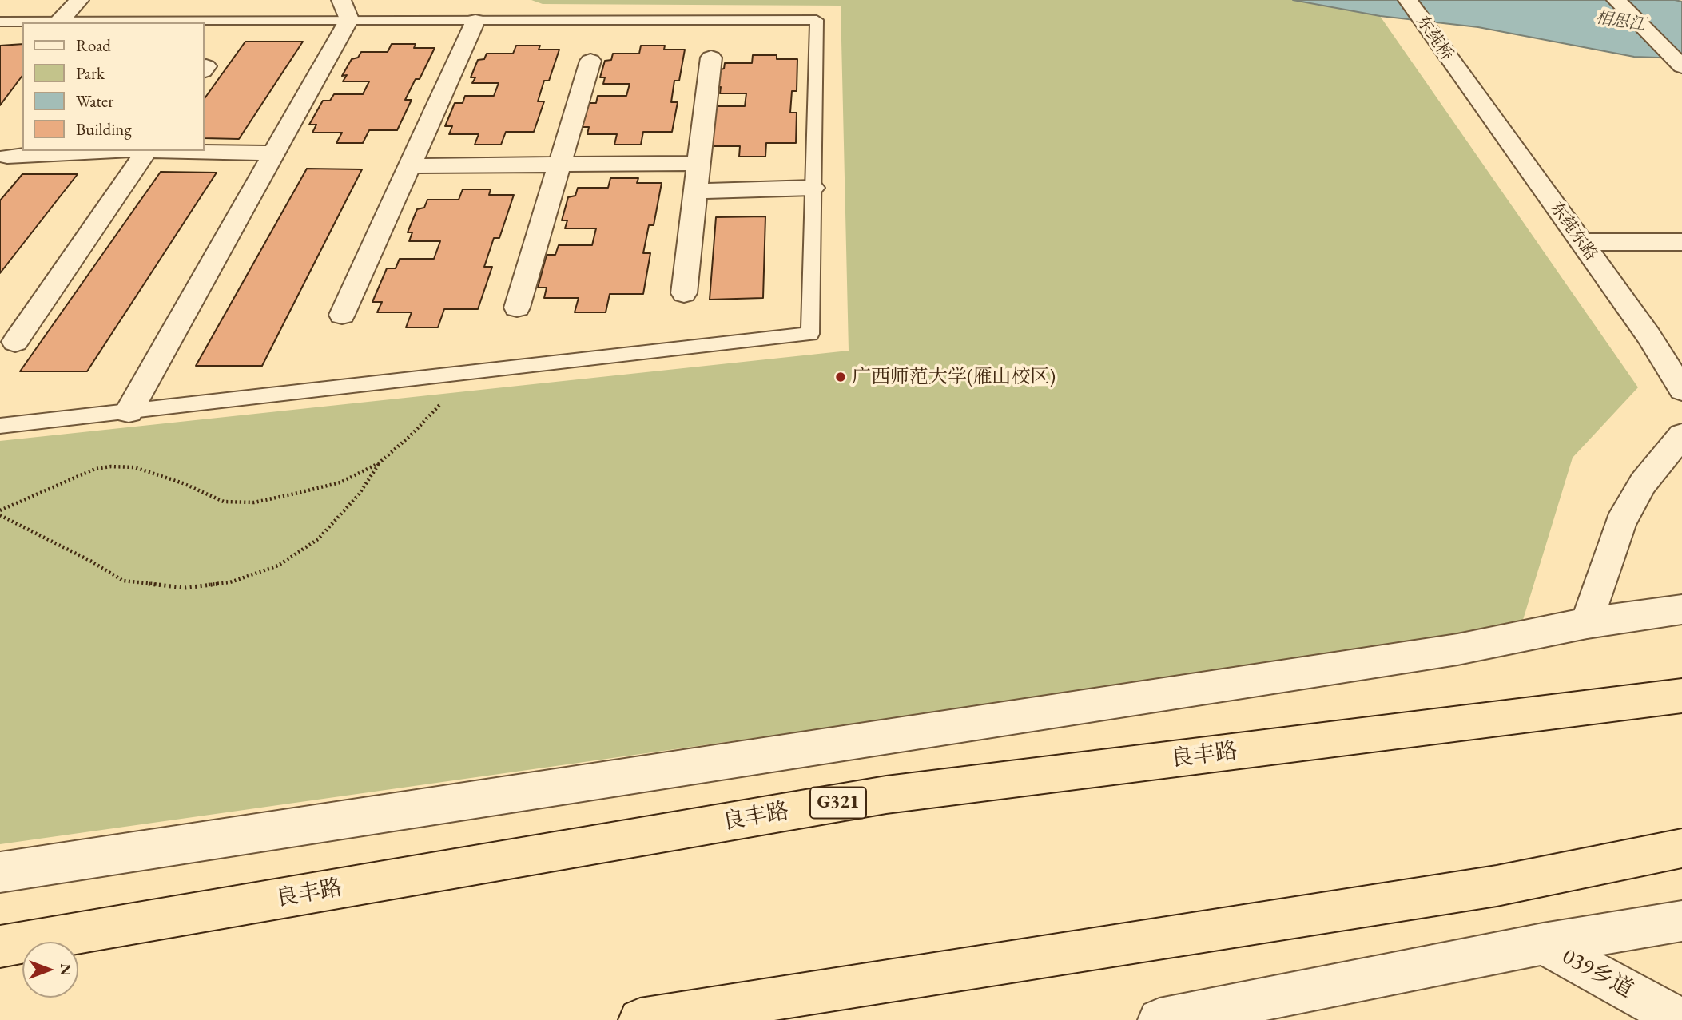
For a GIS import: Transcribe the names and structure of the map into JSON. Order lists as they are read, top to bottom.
{
  "streets": {
    "highway": ["良丰路", "G321"],
    "street": ["东莼桥", "东莼东路", "039乡道"]
  },
  "crossings": [
    ["东莼桥", "东莼东路"]
  ],
  "water": ["相思江"],
  "places": ["广西师范大学(雁山校区)"],
  "legend": [
    "Road",
    "Park",
    "Water",
    "Building"
  ],
  "north": "right"
}
